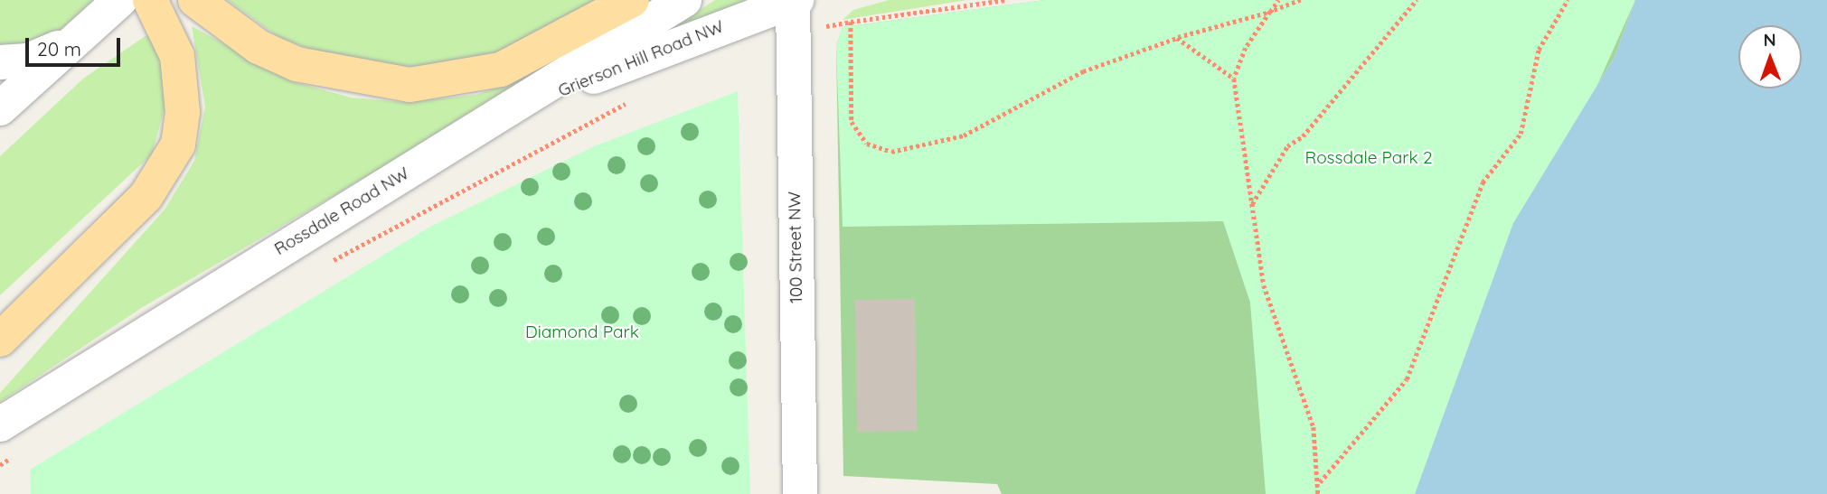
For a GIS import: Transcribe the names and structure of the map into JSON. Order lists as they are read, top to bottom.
{
  "streets": {
    "street": ["Grierson Hill Road NW", "Rossdale Road NW", "100 Street NW"]
  },
  "crossings": [
    ["Grierson Hill Road NW", "Rossdale Road NW"],
    ["Grierson Hill Road NW", "100 Street NW"]
  ],
  "parks": ["Rossdale Park 2", "Diamond Park"],
  "scale_bar": "20 m",
  "north": "top"
}
